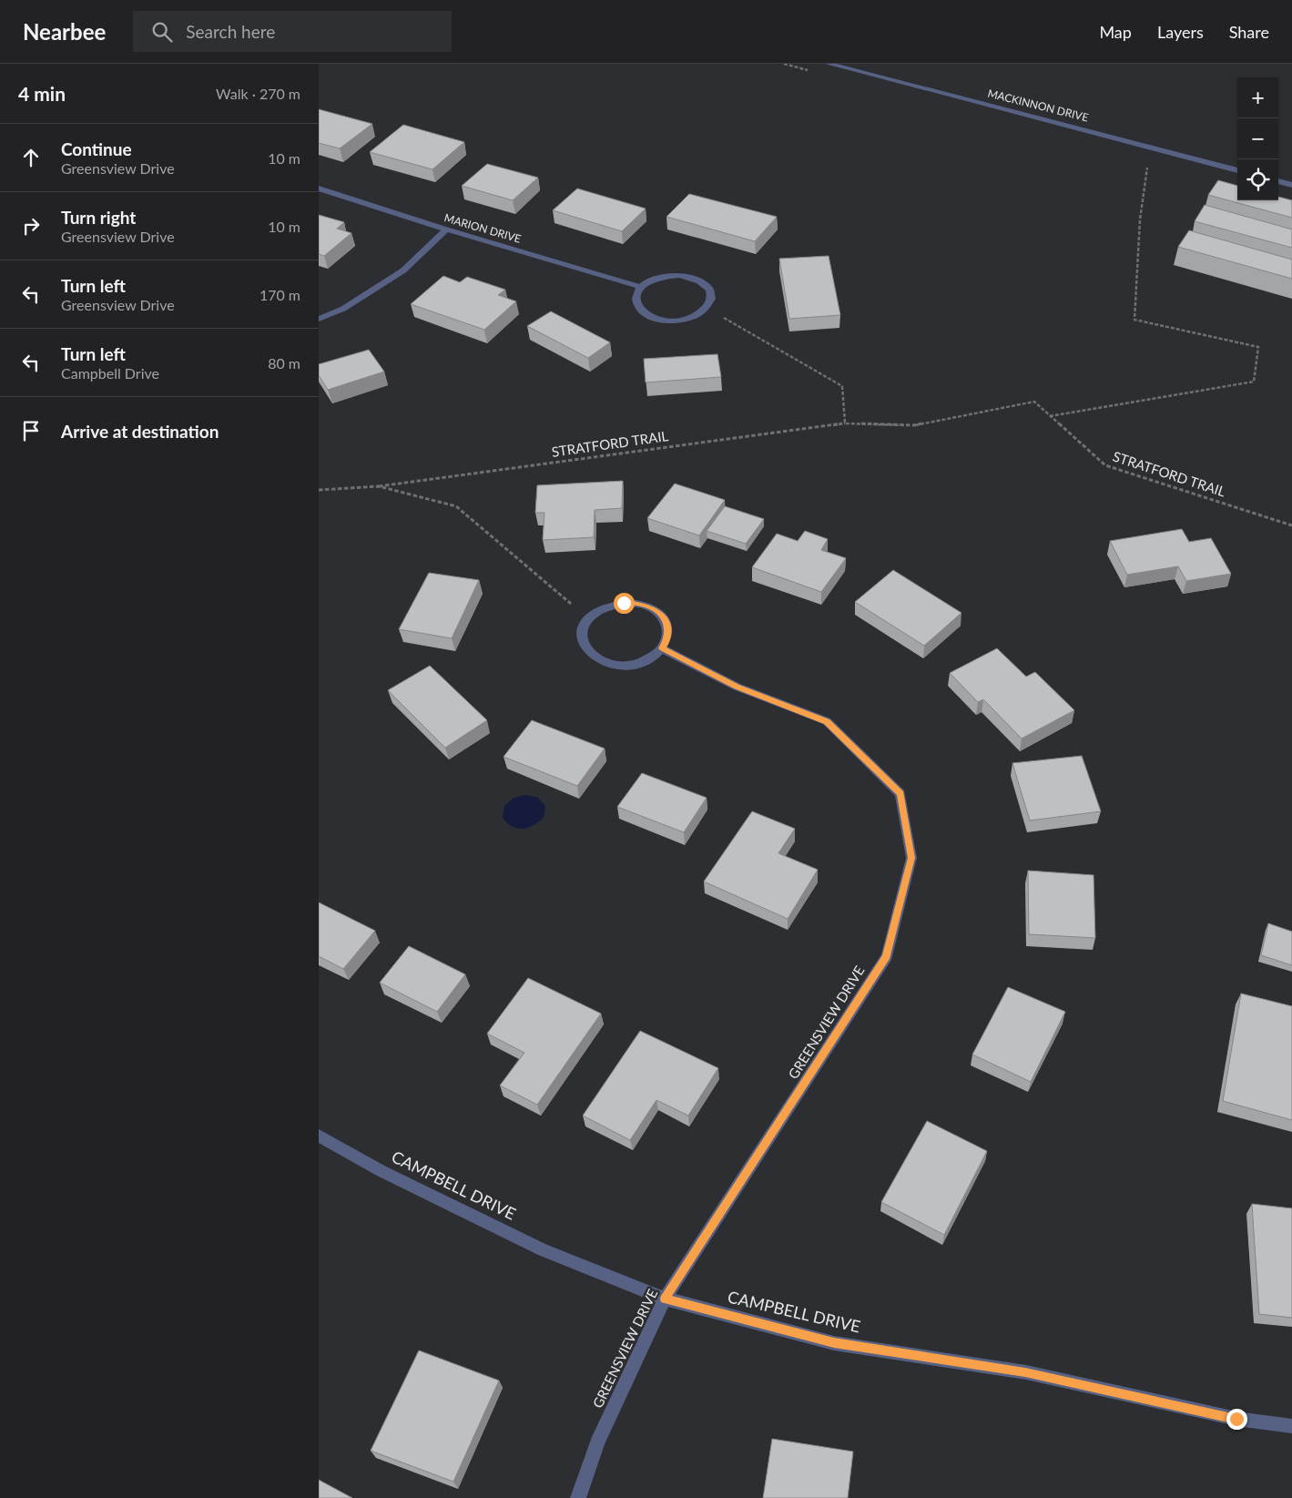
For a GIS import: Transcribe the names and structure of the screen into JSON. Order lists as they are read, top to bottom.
{
  "streets": {
    "street": [
      "MACKINNON DRIVE",
      "MARION DRIVE",
      "GREENSVIEW DRIVE",
      "CAMPBELL DRIVE"
    ],
    "path": ["STRATFORD TRAIL"]
  },
  "crossings": [
    ["STRATFORD TRAIL", "GREENSVIEW DRIVE"],
    ["GREENSVIEW DRIVE", "CAMPBELL DRIVE"]
  ],
  "page": {
    "header": "Nearbee",
    "search": "Search here",
    "nav": ["Map", "Layers", "Share"],
    "heading": ["4 min", "Walk · 270 m"],
    "map_buttons": ["+", "−"],
    "list": [
      ["Continue", "Greensview Drive", "10 m"],
      ["Turn right", "Greensview Drive", "10 m"],
      ["Turn left", "Greensview Drive", "170 m"],
      ["Turn left", "Campbell Drive", "80 m"],
      "Arrive at destination"
    ]
  }
}
